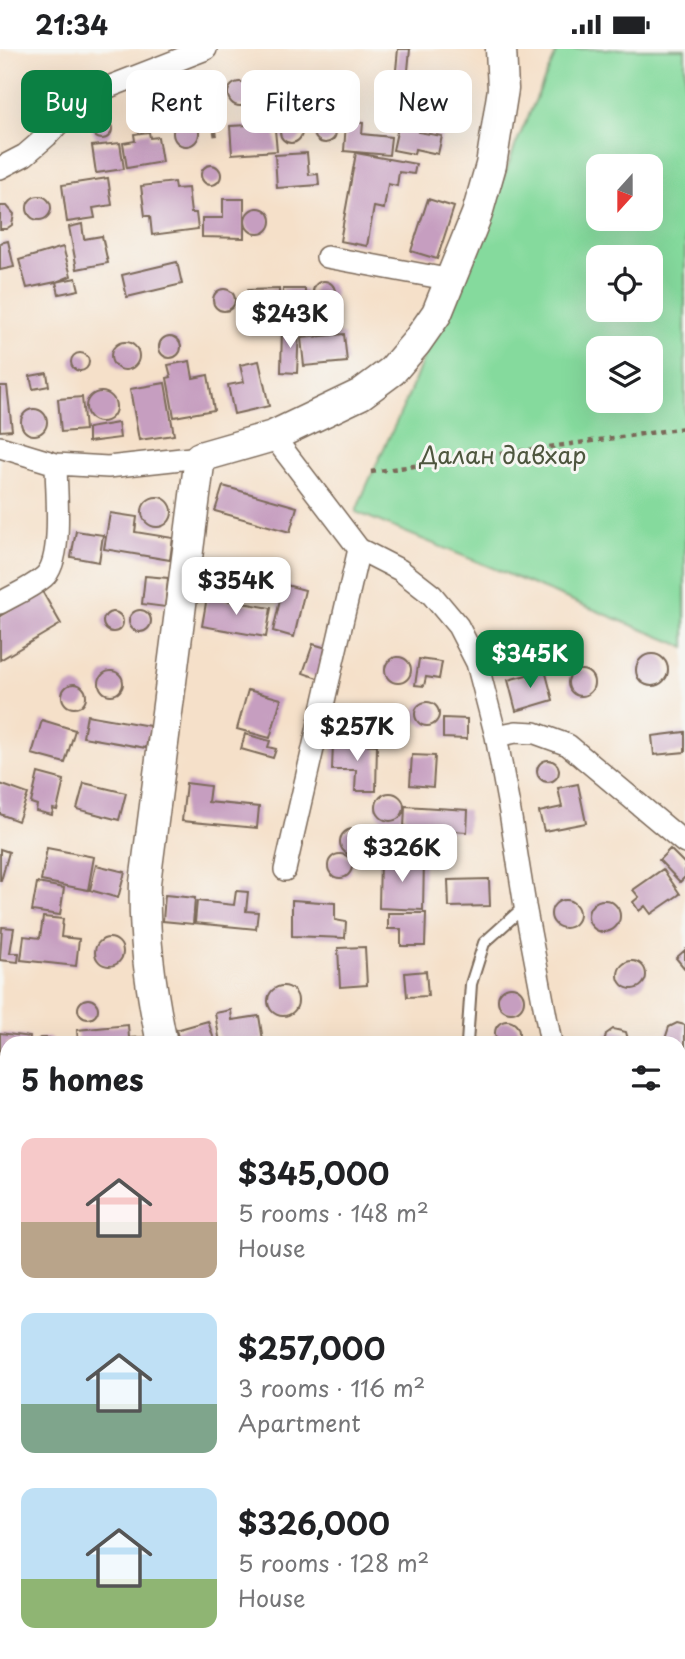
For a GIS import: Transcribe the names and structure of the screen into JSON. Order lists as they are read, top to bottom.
{
  "parks": ["Далан давхар"],
  "north": "bottom",
  "page": {
    "status": "21:34",
    "chip": [
      "Buy",
      "Rent",
      "Filters",
      "New"
    ],
    "price": [
      "$243K",
      "$354K",
      "$345K",
      "$257K",
      "$326K"
    ],
    "heading": "5 homes",
    "list": [
      {
        "name": "$345,000",
        "note": "5 rooms · 148 m² · House"
      },
      {
        "name": "$257,000",
        "note": "3 rooms · 116 m² · Apartment"
      },
      {
        "name": "$326,000",
        "note": "5 rooms · 128 m² · House"
      }
    ]
  }
}
